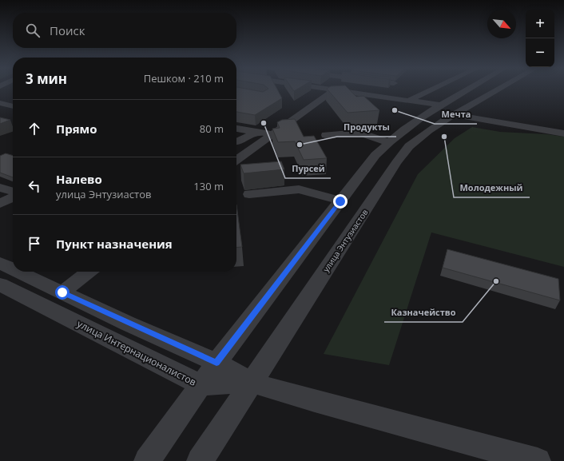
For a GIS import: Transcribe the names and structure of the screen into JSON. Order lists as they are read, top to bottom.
{
  "streets": {
    "street": ["улица Энтузиастов", "улица Интернационалистов"]
  },
  "crossings": [
    ["улица Энтузиастов", "улица Интернационалистов"]
  ],
  "places": [
    "Мечта",
    "Пурсей",
    "Молодежный",
    "Продукты",
    "Казначейство"
  ],
  "north": "bottom right",
  "page": {
    "map_buttons": ["+", "−"],
    "search": "Поиск",
    "heading": ["3 мин", "Пешком · 210 m"],
    "list": [
      ["Прямо", "80 m"],
      ["Налево", "улица Энтузиастов", "130 m"],
      "Пункт назначения"
    ]
  }
}
